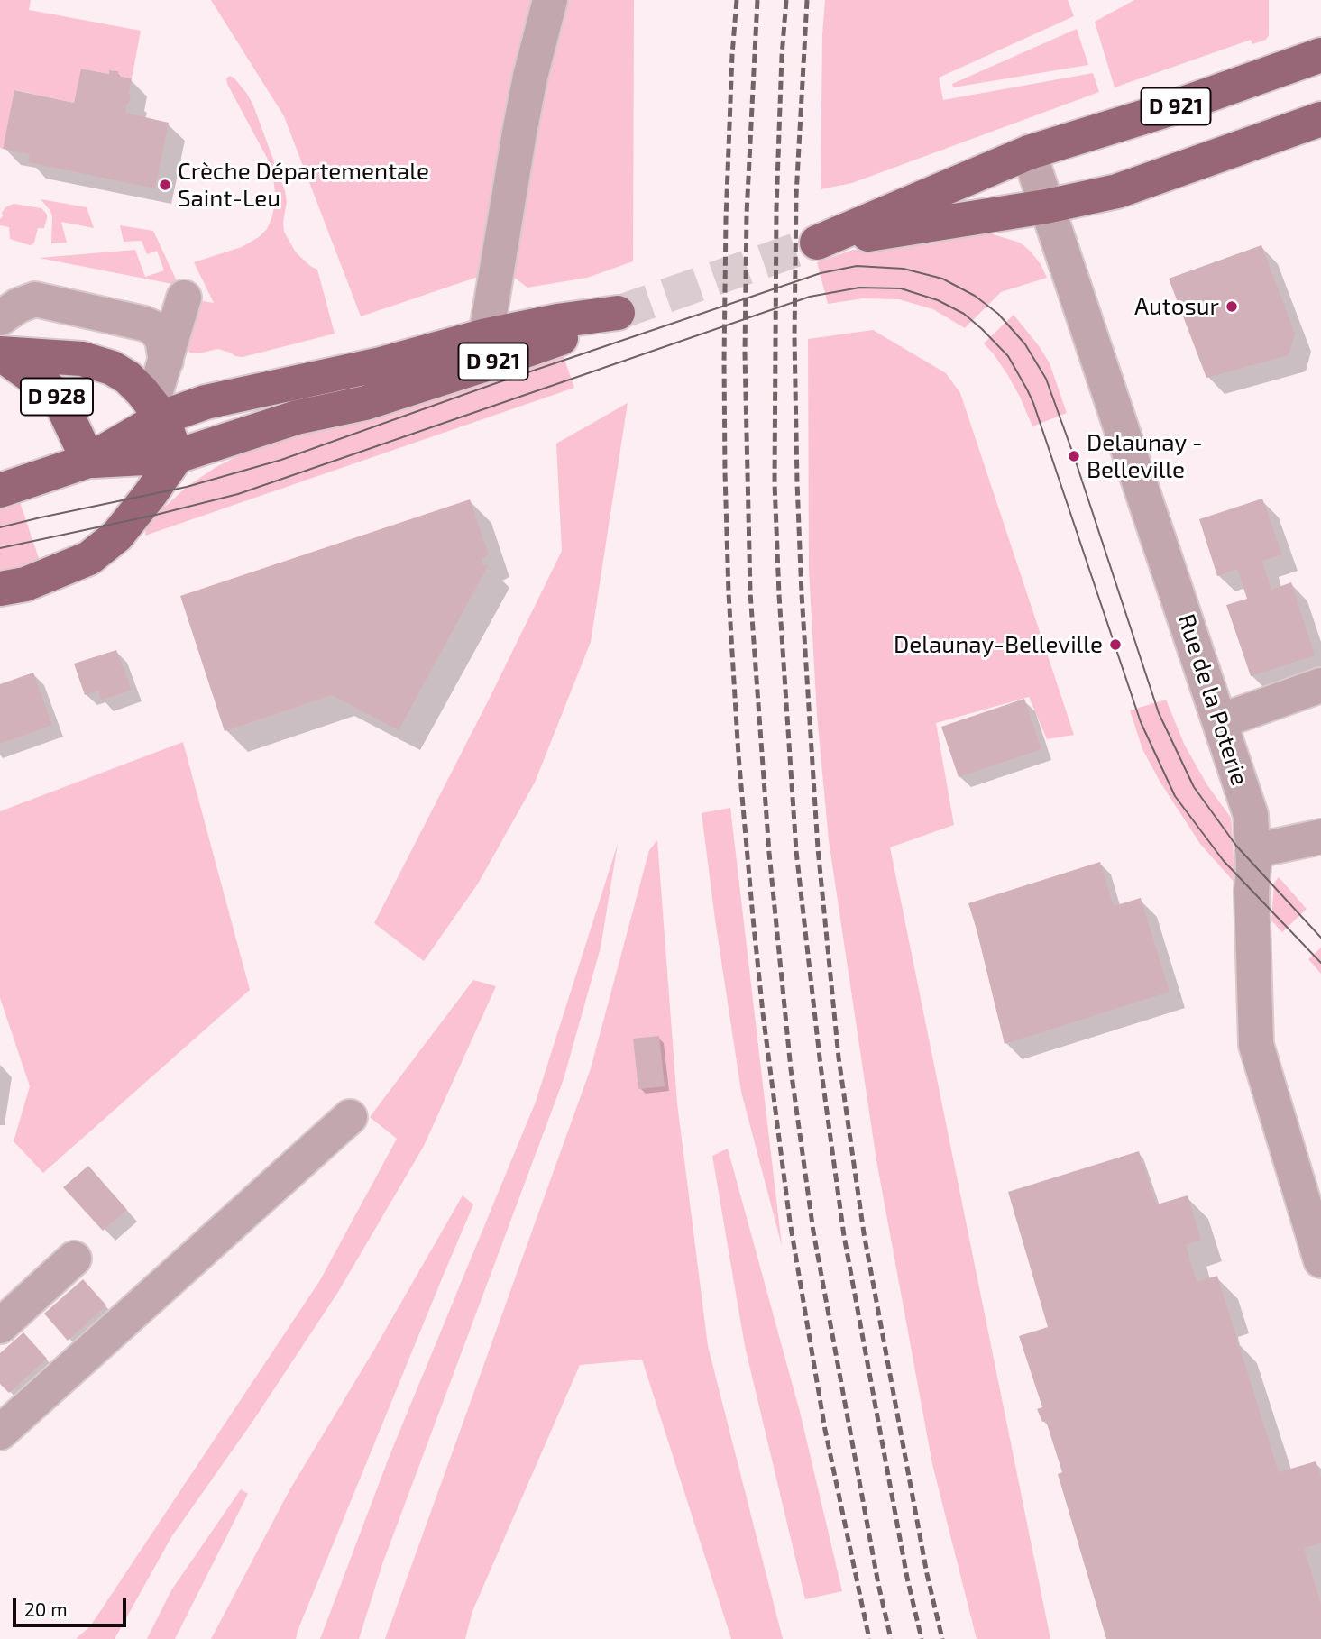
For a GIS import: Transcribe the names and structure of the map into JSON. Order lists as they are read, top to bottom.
{
  "streets": {
    "main road": ["D 921", "D 928"],
    "street": ["Rue de la Poterie"]
  },
  "crossings": [
    ["D 921", "D 928"],
    ["D 921", "Rue de la Poterie"]
  ],
  "places": [
    "Crèche Départementale Saint-Leu",
    "Autosur",
    "Delaunay - Belleville",
    "Delaunay-Belleville"
  ],
  "scale_bar": "20 m"
}
